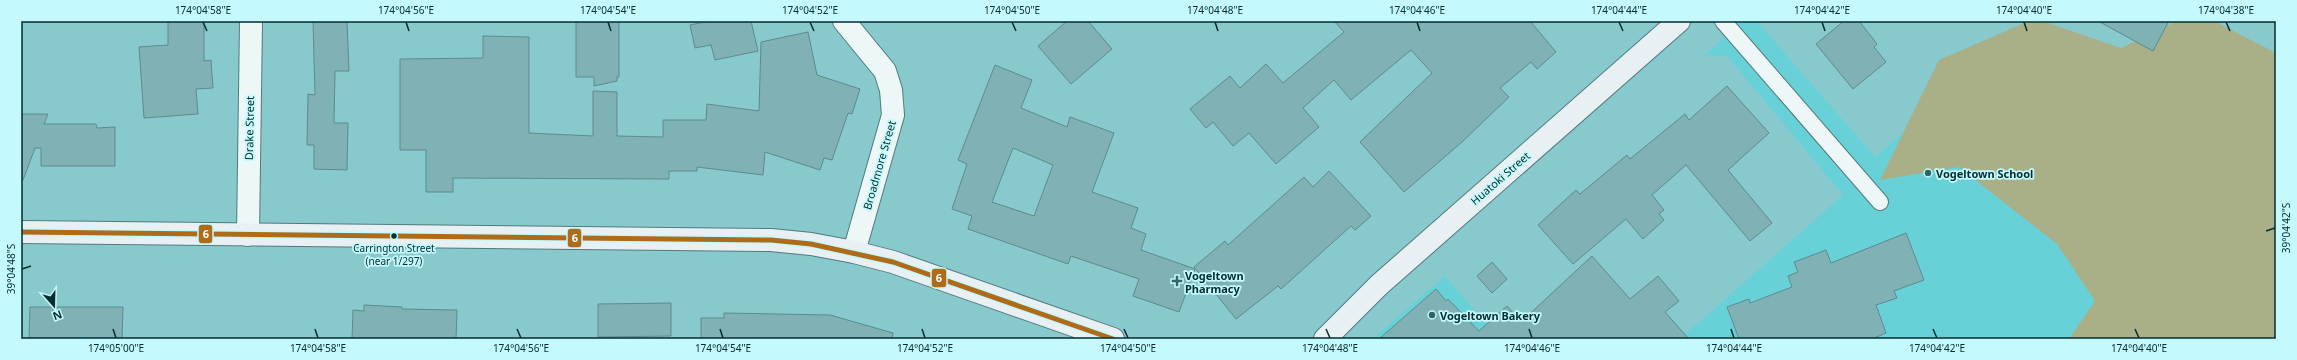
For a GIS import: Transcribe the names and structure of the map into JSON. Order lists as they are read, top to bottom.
{
  "streets": {
    "main road": ["Huatoki Street"],
    "street": ["Drake Street", "Broadmore Street"]
  },
  "places": {
    "other": ["Vogeltown School", "Carrington Street (near 1/297)", "Vogeltown Bakery"],
    "health": ["Vogeltown Pharmacy"]
  },
  "lines": ["transit line 6"],
  "north": "bottom",
  "coordinates": [
    "174°04'58\"E",
    "174°04'56\"E",
    "174°04'54\"E",
    "174°04'52\"E",
    "174°04'50\"E",
    "174°04'48\"E",
    "174°04'46\"E",
    "174°04'44\"E",
    "174°04'42\"E",
    "174°04'40\"E",
    "174°04'38\"E",
    "39°04'42\"S",
    "39°04'48\"S",
    "174°05'00\"E"
  ]
}
